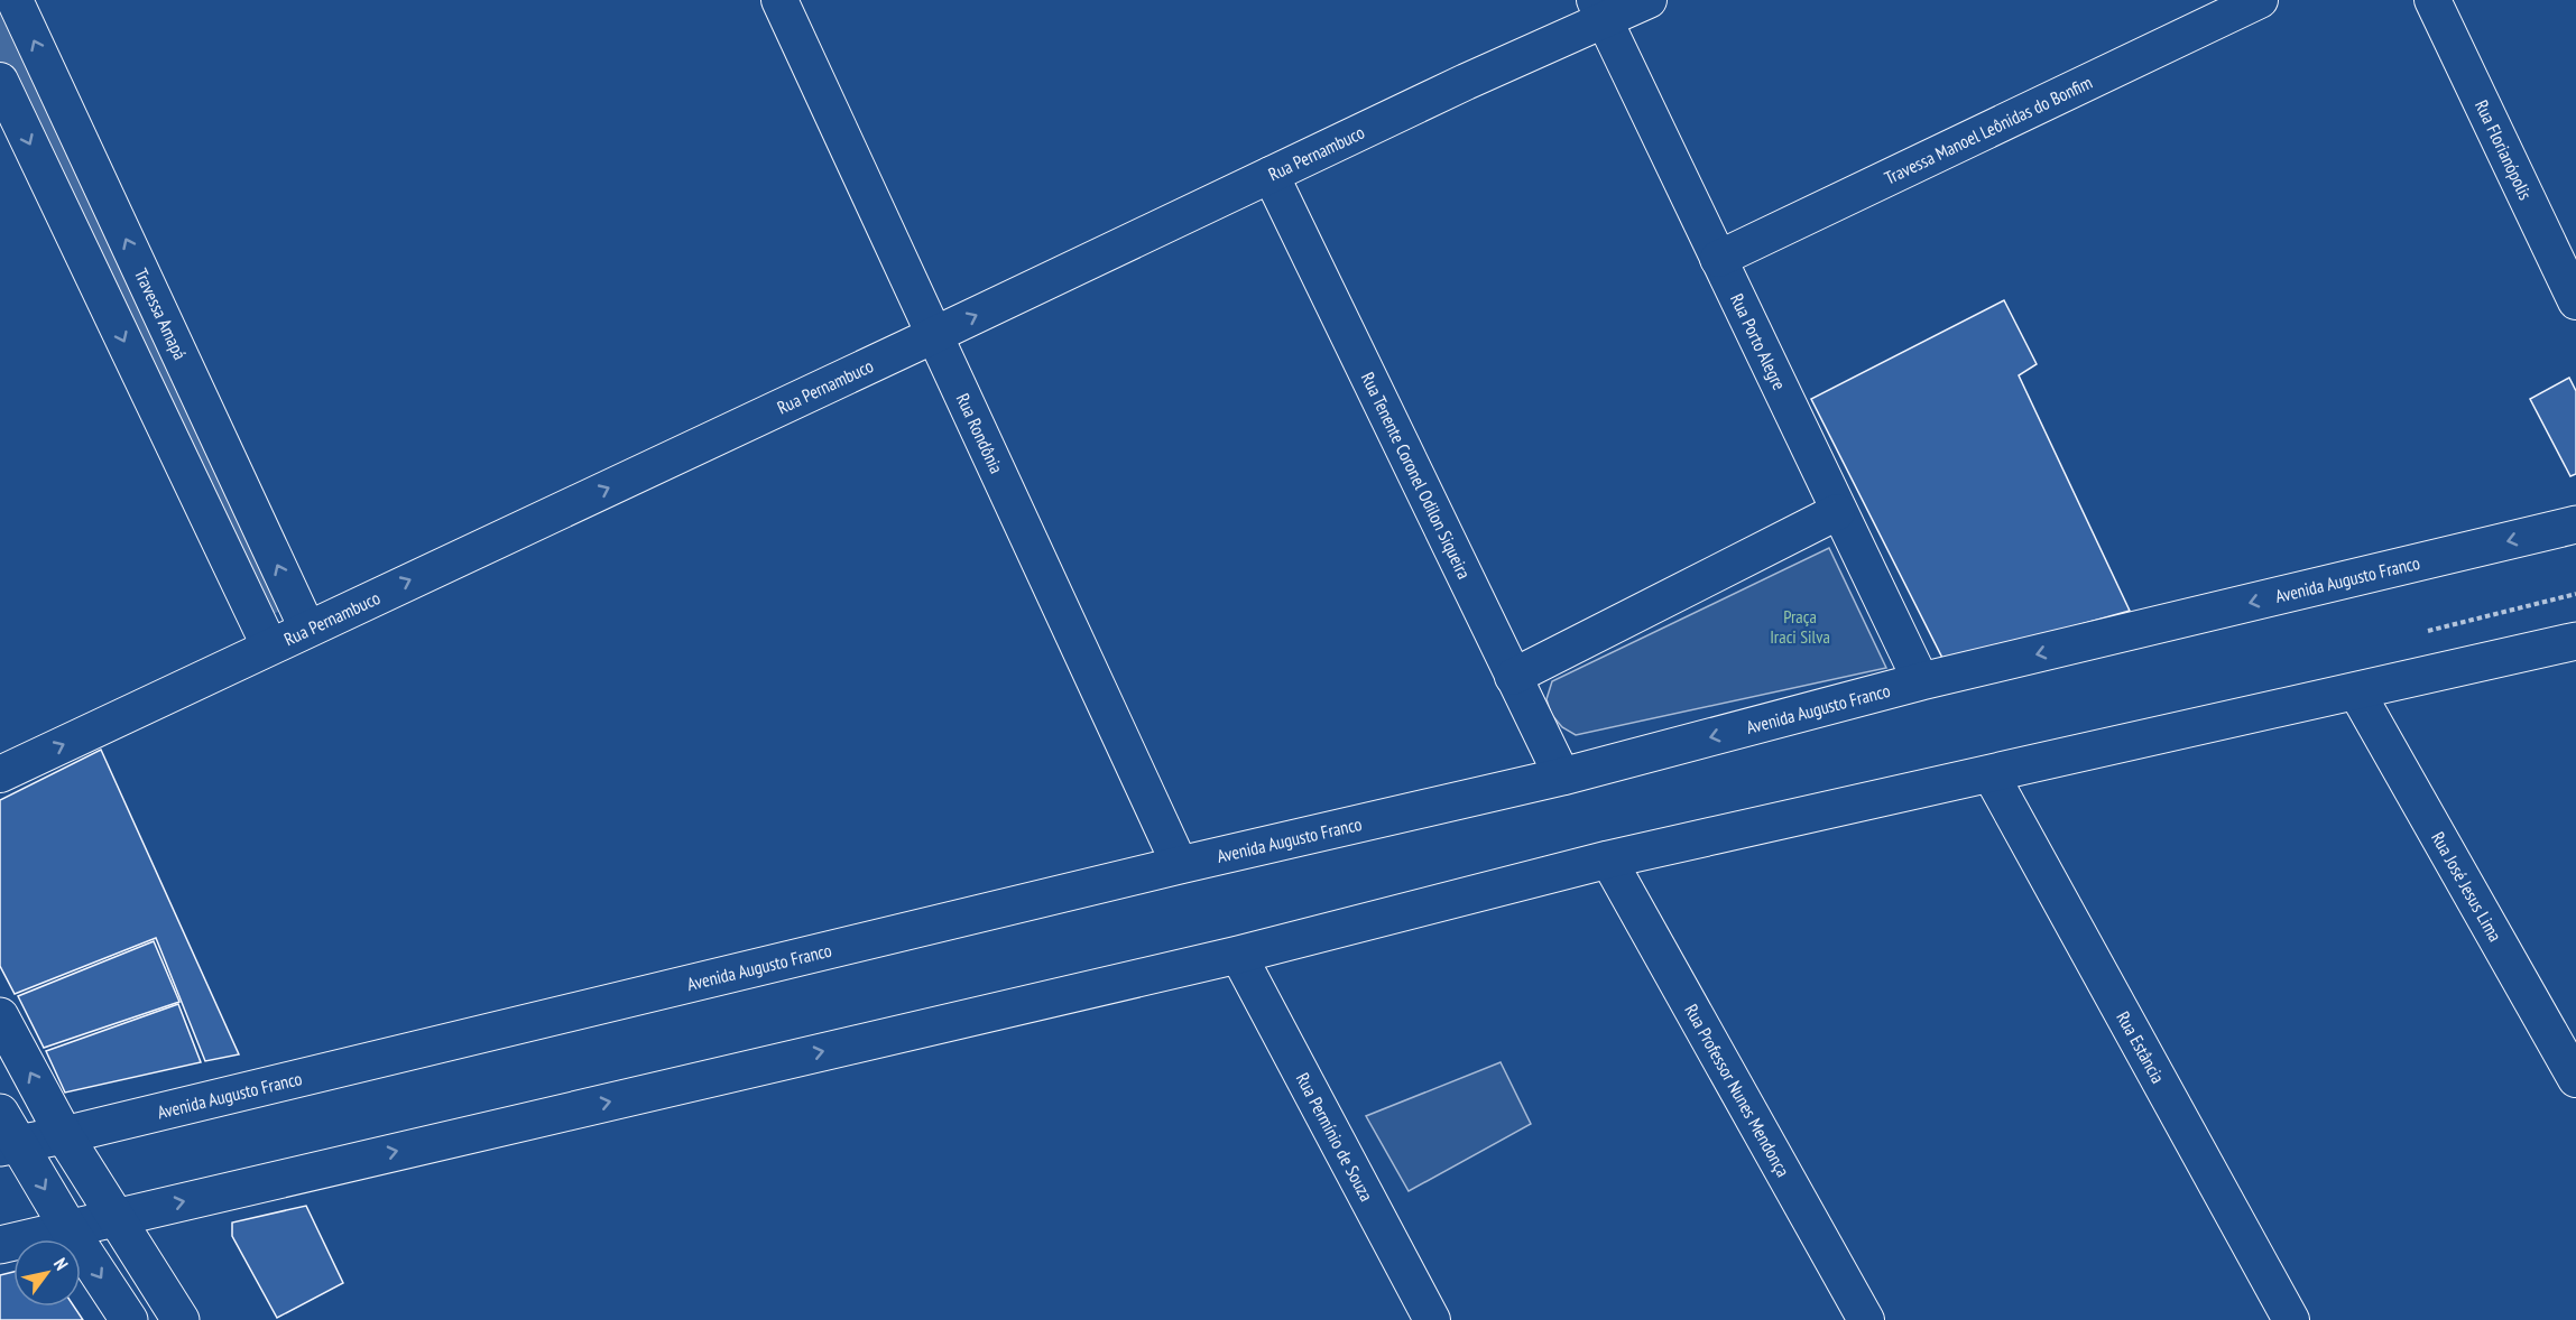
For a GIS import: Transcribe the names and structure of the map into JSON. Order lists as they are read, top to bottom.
{
  "streets": {
    "main road": ["Avenida Augusto Franco"],
    "street": [
      "Travessa Manoel Leônidas do Bonfim",
      "Rua Florianópolis",
      "Rua Pernambuco",
      "Travessa Amapá",
      "Rua Porto Alegre",
      "Rua Rondônia",
      "Rua Tenente Coronel Odilon Siqueira",
      "Rua José Jesus Lima",
      "Rua Estância",
      "Rua Professor Nunes Mendonça",
      "Rua Permínio de Souza"
    ]
  },
  "crossings": [
    ["Travessa Manoel Leônidas do Bonfim", "Rua Porto Alegre"],
    ["Rua Pernambuco", "Travessa Amapá"],
    ["Rua Pernambuco", "Rua Porto Alegre"],
    ["Rua Pernambuco", "Rua Rondônia"],
    ["Rua Pernambuco", "Rua Tenente Coronel Odilon Siqueira"],
    ["Rua Porto Alegre", "Avenida Augusto Franco"],
    ["Rua Rondônia", "Avenida Augusto Franco"],
    ["Rua Tenente Coronel Odilon Siqueira", "Avenida Augusto Franco"]
  ],
  "one_way": ["Rua Pernambuco"],
  "parks": ["Praça Iraci Silva"],
  "north": "top right"
}
